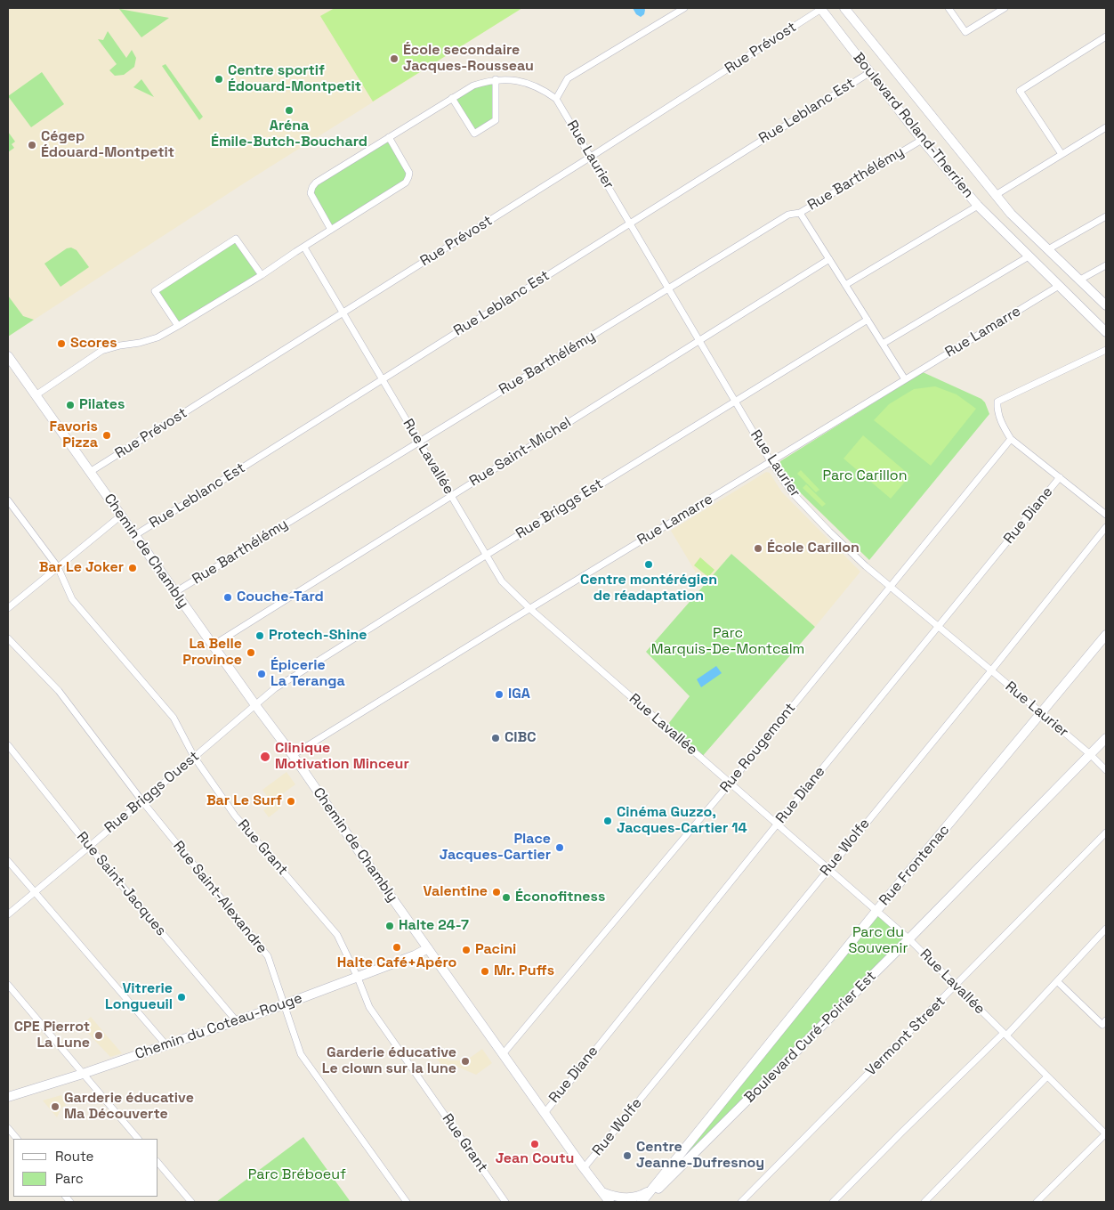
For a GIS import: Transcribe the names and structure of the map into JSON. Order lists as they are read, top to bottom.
{
  "streets": {
    "main road": [
      "Boulevard Roland-Therrien",
      "Chemin de Chambly",
      "Rue Frontenac",
      "Chemin du Coteau-Rouge",
      "Boulevard Curé-Poirier Est"
    ],
    "street": [
      "Rue Prévost",
      "Rue Leblanc Est",
      "Rue Laurier",
      "Rue Barthélémy",
      "Rue Lamarre",
      "Rue Saint-Michel",
      "Rue Lavallée",
      "Rue Briggs Est",
      "Rue Diane",
      "Rue Rougemont",
      "Rue Briggs Ouest",
      "Rue Grant",
      "Rue Wolfe",
      "Rue Saint-Jacques",
      "Rue Saint-Alexandre",
      "Vermont Street"
    ]
  },
  "crossings": [
    ["Rue Prévost", "Boulevard Roland-Therrien"],
    ["Rue Prévost", "Rue Laurier"],
    ["Rue Prévost", "Rue Lavallée"],
    ["Rue Prévost", "Chemin de Chambly"],
    ["Rue Leblanc Est", "Boulevard Roland-Therrien"],
    ["Rue Leblanc Est", "Rue Laurier"],
    ["Rue Leblanc Est", "Rue Lavallée"],
    ["Rue Leblanc Est", "Chemin de Chambly"],
    ["Boulevard Roland-Therrien", "Rue Barthélémy"],
    ["Boulevard Roland-Therrien", "Rue Lamarre"],
    ["Rue Laurier", "Rue Barthélémy"],
    ["Rue Laurier", "Rue Lamarre"],
    ["Rue Laurier", "Rue Saint-Michel"],
    ["Rue Laurier", "Rue Briggs Est"],
    ["Rue Laurier", "Rue Diane"],
    ["Rue Laurier", "Rue Rougemont"],
    ["Rue Laurier", "Rue Wolfe"],
    ["Rue Laurier", "Rue Frontenac"],
    ["Rue Laurier", "Boulevard Curé-Poirier Est"],
    ["Rue Barthélémy", "Rue Lavallée"],
    ["Rue Barthélémy", "Chemin de Chambly"],
    ["Rue Lamarre", "Rue Lavallée"],
    ["Rue Lamarre", "Chemin de Chambly"],
    ["Rue Saint-Michel", "Rue Lavallée"],
    ["Rue Saint-Michel", "Chemin de Chambly"],
    ["Rue Lavallée", "Rue Briggs Est"],
    ["Rue Lavallée", "Rue Diane"],
    ["Rue Lavallée", "Rue Rougemont"],
    ["Rue Lavallée", "Rue Wolfe"],
    ["Rue Lavallée", "Rue Frontenac"],
    ["Rue Lavallée", "Vermont Street"],
    ["Rue Lavallée", "Boulevard Curé-Poirier Est"],
    ["Rue Briggs Est", "Chemin de Chambly"],
    ["Rue Briggs Est", "Rue Briggs Ouest"],
    ["Rue Diane", "Chemin de Chambly"],
    ["Chemin de Chambly", "Rue Rougemont"],
    ["Chemin de Chambly", "Rue Briggs Ouest"],
    ["Chemin de Chambly", "Rue Wolfe"],
    ["Chemin de Chambly", "Chemin du Coteau-Rouge"],
    ["Rue Briggs Ouest", "Rue Grant"],
    ["Rue Briggs Ouest", "Rue Saint-Jacques"],
    ["Rue Briggs Ouest", "Rue Saint-Alexandre"],
    ["Rue Grant", "Chemin du Coteau-Rouge"],
    ["Rue Saint-Jacques", "Chemin du Coteau-Rouge"],
    ["Rue Saint-Alexandre", "Chemin du Coteau-Rouge"]
  ],
  "parks": [
    "Parc Carillon",
    "Parc Marquis-De-Montcalm",
    "Parc du Souvenir",
    "Parc Bréboeuf"
  ],
  "places": [
    "École secondaire Jacques-Rousseau",
    "Centre sportif Édouard-Montpetit",
    "Aréna Émile-Butch-Bouchard",
    "Cégep Édouard-Montpetit",
    "Scores",
    "Pilates",
    "Favoris Pizza",
    "École Carillon",
    "Centre montérégien de réadaptation",
    "Bar Le Joker",
    "Couche-Tard",
    "Protech-Shine",
    "La Belle Province",
    "Épicerie La Teranga",
    "IGA",
    "CIBC",
    "Clinique Motivation Minceur",
    "Bar Le Surf",
    "Cinéma Guzzo, Jacques-Cartier 14",
    "Place Jacques-Cartier",
    "Valentine",
    "Éconofitness",
    "Halte 24-7",
    "Halte Café+Apéro",
    "Pacini",
    "Mr. Puffs",
    "Vitrerie Longueuil",
    "CPE Pierrot La Lune",
    "Garderie éducative Le clown sur la lune",
    "Garderie éducative Ma Découverte",
    "Jean Coutu",
    "Centre Jeanne-Dufresnoy"
  ],
  "legend": ["Route", "Parc"]
}
